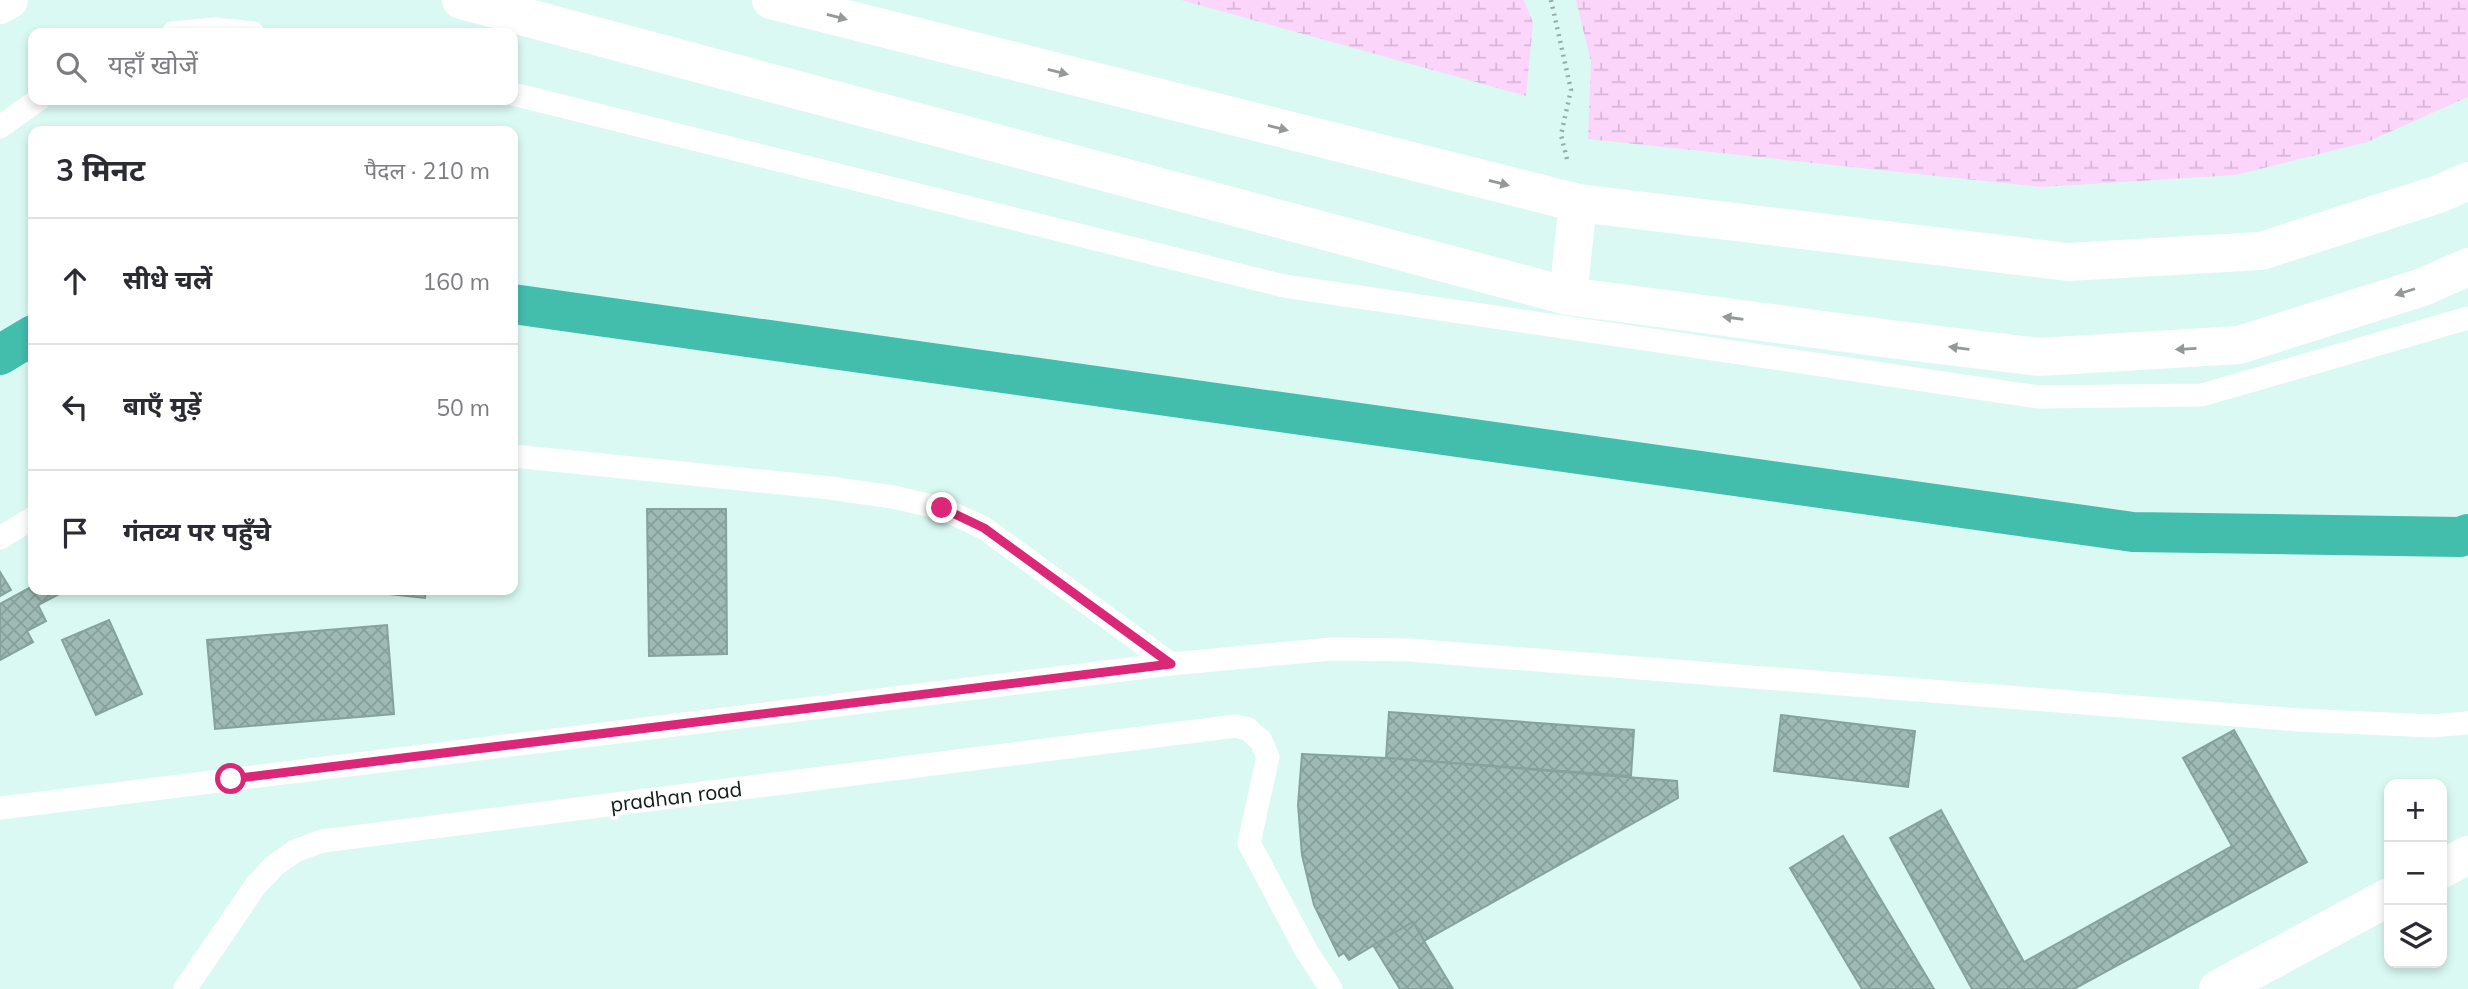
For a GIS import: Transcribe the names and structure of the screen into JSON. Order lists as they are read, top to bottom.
{
  "streets": {
    "lane": ["pradhan road"]
  },
  "page": {
    "search": "यहाँ खोजें",
    "heading": ["3 मिनट", "पैदल · 210 m"],
    "list": [
      ["सीधे चलें", "160 m"],
      ["बाएँ मुड़ें", "50 m"],
      "गंतव्य पर पहुँचे"
    ],
    "map_buttons": ["+", "−"]
  }
}
